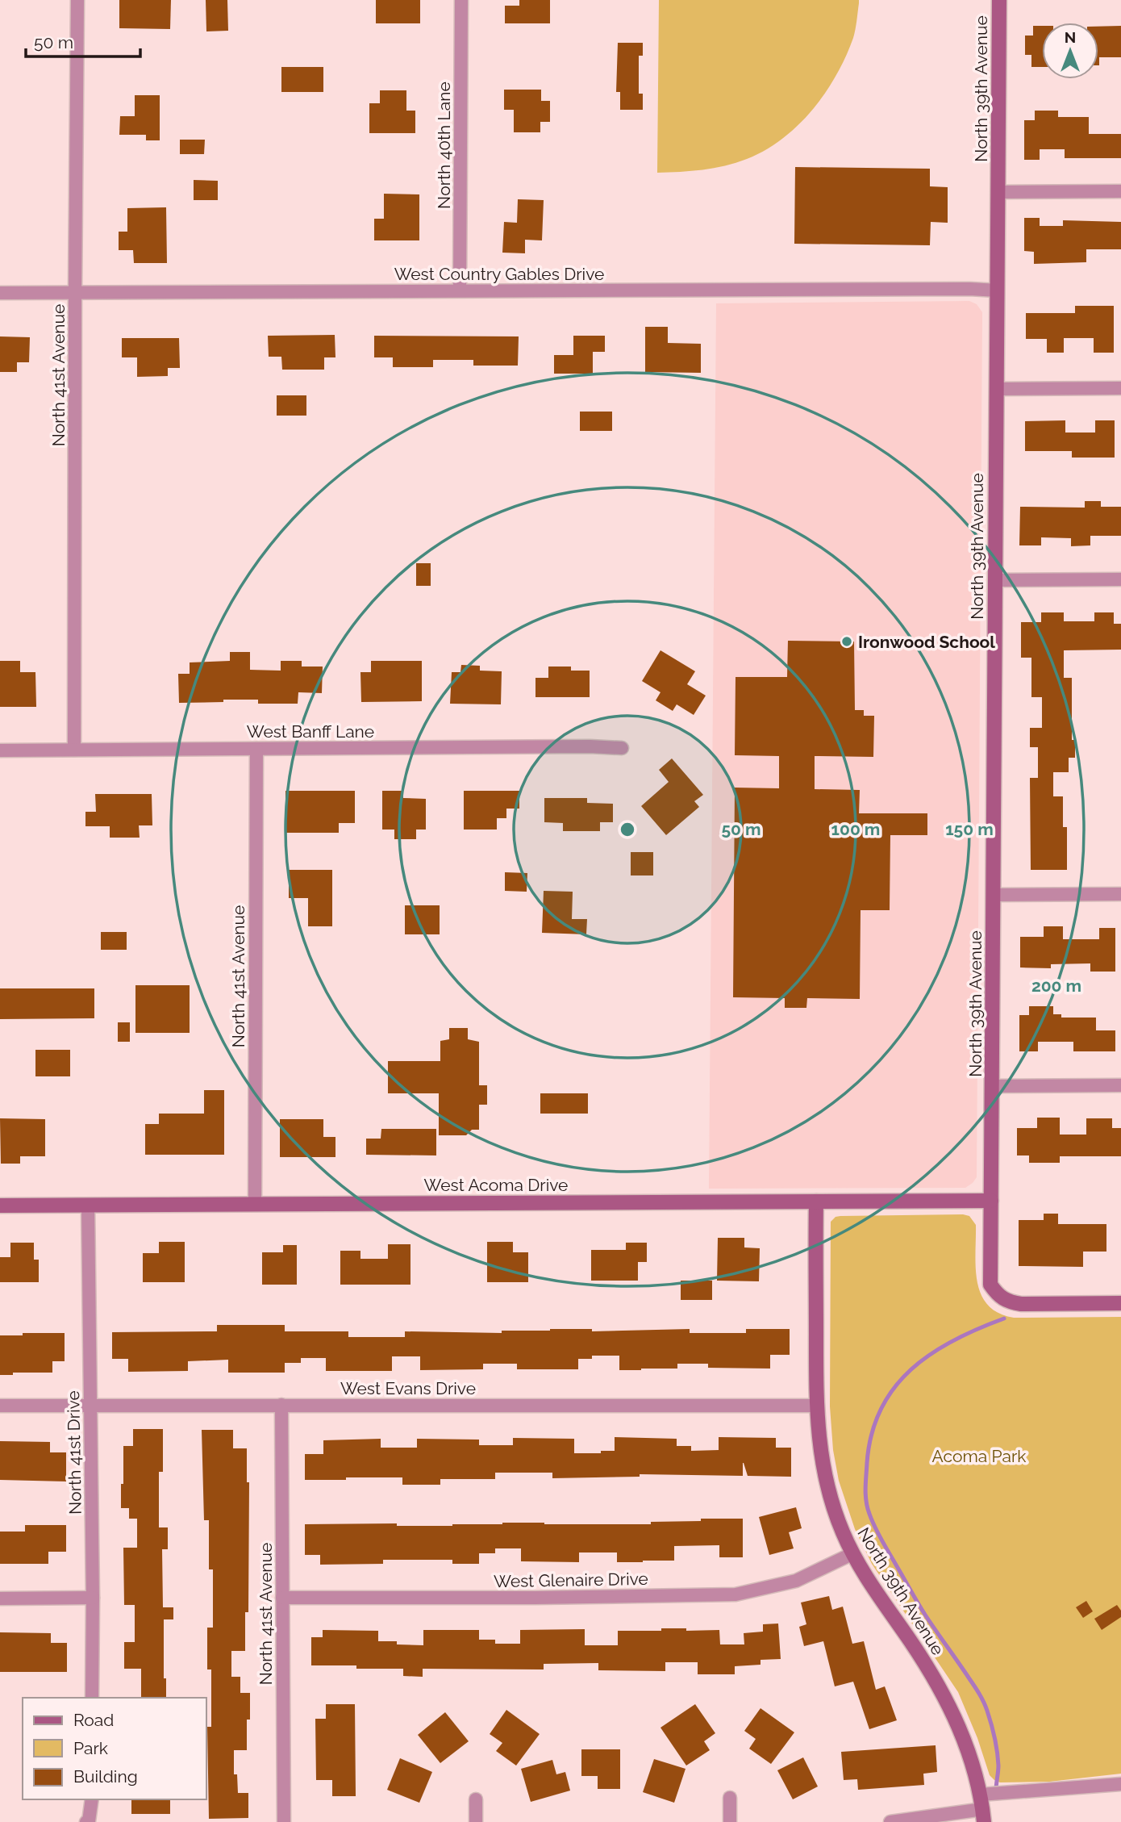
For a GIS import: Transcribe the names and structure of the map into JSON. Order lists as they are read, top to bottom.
{
  "streets": {
    "street": [
      "North 39th Avenue",
      "North 40th Lane",
      "West Country Gables Drive",
      "North 41st Avenue",
      "West Banff Lane",
      "West Acoma Drive",
      "West Evans Drive",
      "North 41st Drive",
      "West Glenaire Drive"
    ]
  },
  "crossings": [
    ["North 39th Avenue", "West Country Gables Drive"],
    ["North 39th Avenue", "West Acoma Drive"],
    ["North 39th Avenue", "West Evans Drive"],
    ["North 39th Avenue", "West Glenaire Drive"],
    ["North 40th Lane", "West Country Gables Drive"],
    ["West Country Gables Drive", "North 41st Avenue"],
    ["North 41st Avenue", "West Banff Lane"],
    ["North 41st Avenue", "West Acoma Drive"],
    ["North 41st Avenue", "West Evans Drive"],
    ["North 41st Avenue", "West Glenaire Drive"],
    ["West Acoma Drive", "North 41st Drive"],
    ["West Evans Drive", "North 41st Drive"]
  ],
  "parks": ["Acoma Park"],
  "places": ["Ironwood School"],
  "legend": ["Road", "Park", "Building"],
  "scale_bar": "50 m",
  "north": "top",
  "rings": [
    "50 m",
    "100 m",
    "150 m",
    "200 m"
  ]
}
